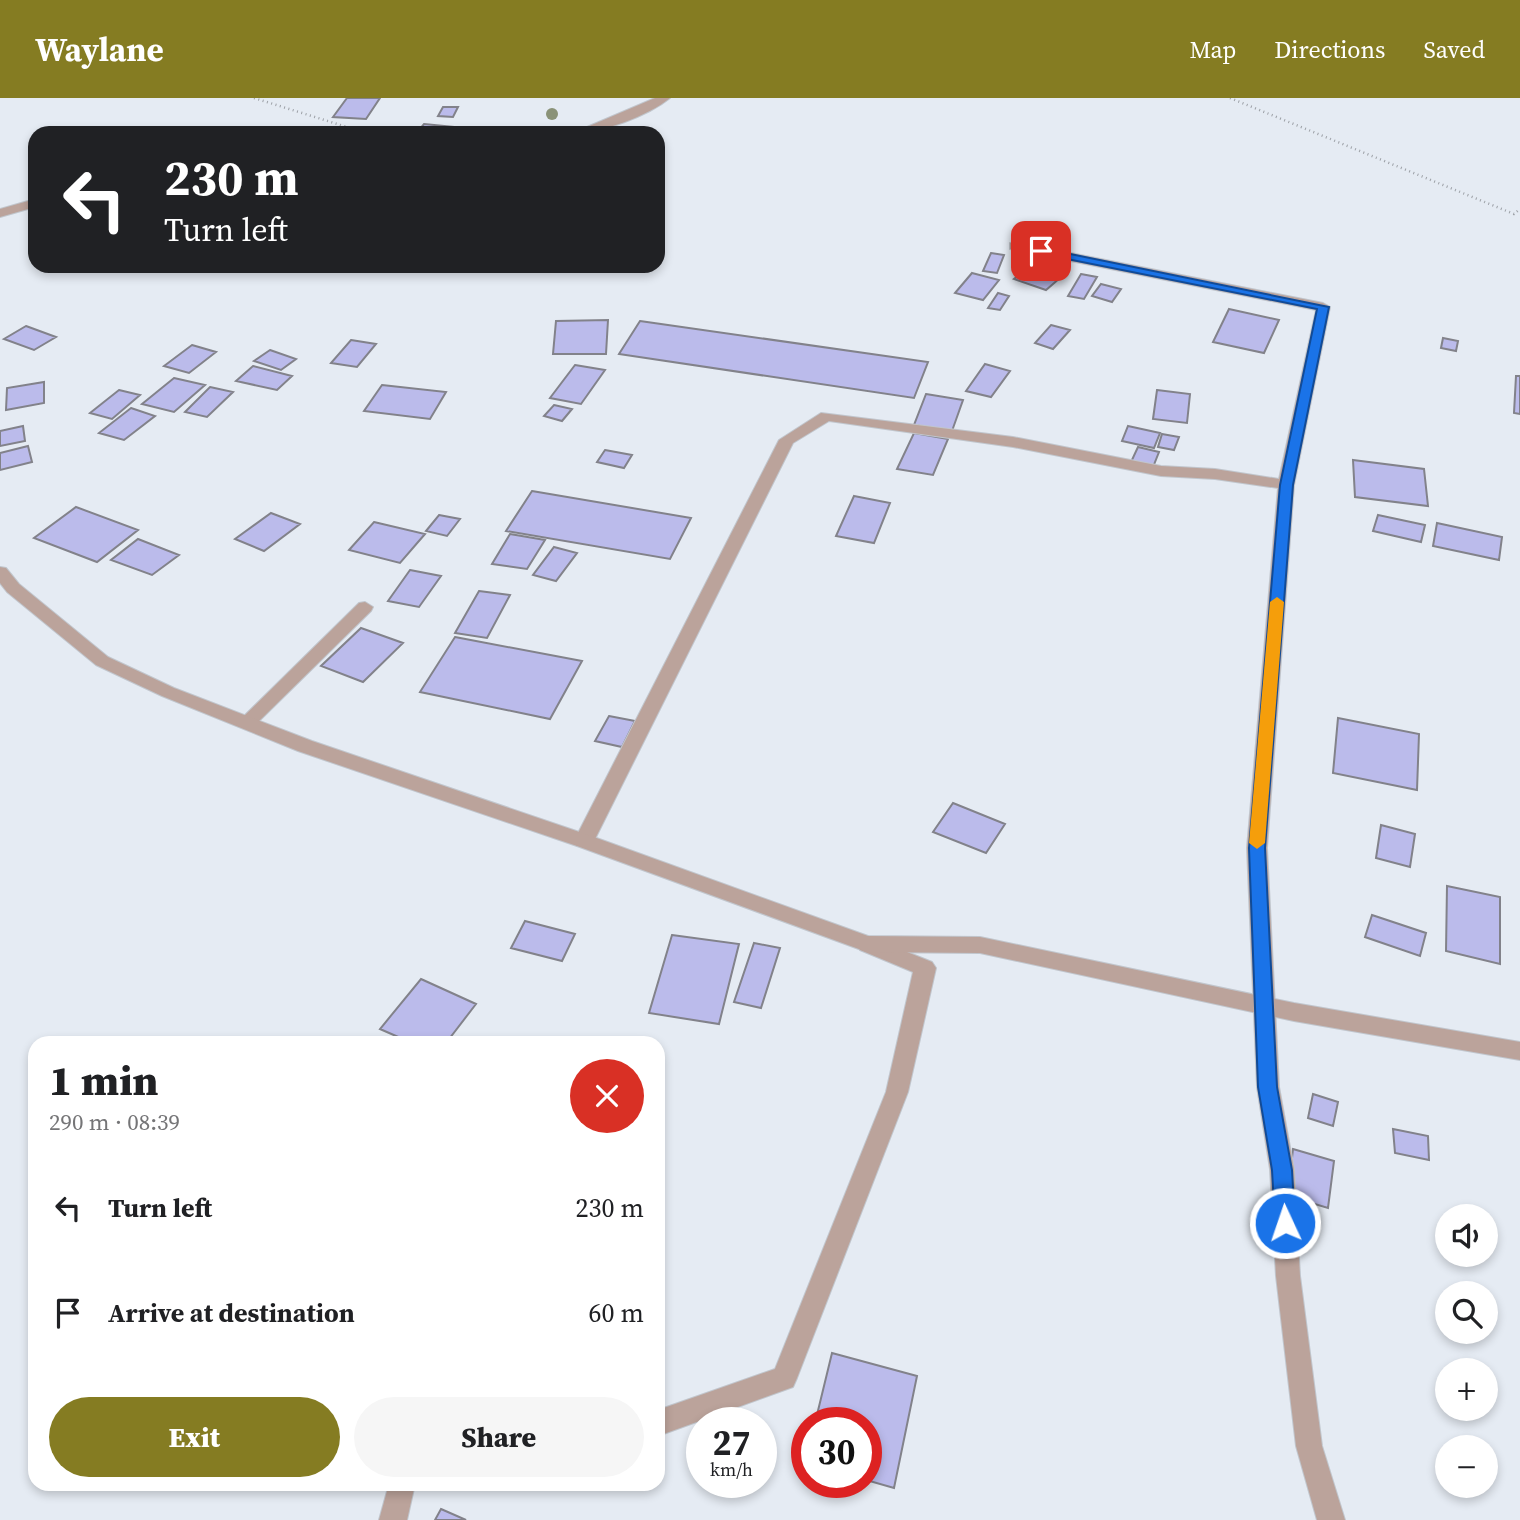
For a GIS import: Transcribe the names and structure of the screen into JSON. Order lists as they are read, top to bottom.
{
  "page": {
    "header": "Waylane",
    "nav": ["Map", "Directions", "Saved"],
    "turn": ["230 m", "Turn left"],
    "heading": ["1 min", "290 m · 08:39"],
    "list": [
      {
        "name": "Turn left",
        "value": "230 m"
      },
      {
        "name": "Arrive at destination",
        "value": "60 m"
      }
    ],
    "map_buttons": ["+", "−"],
    "buttons": ["Exit", "Share"],
    "speed": "27 km/h",
    "limit": "30"
  }
}
